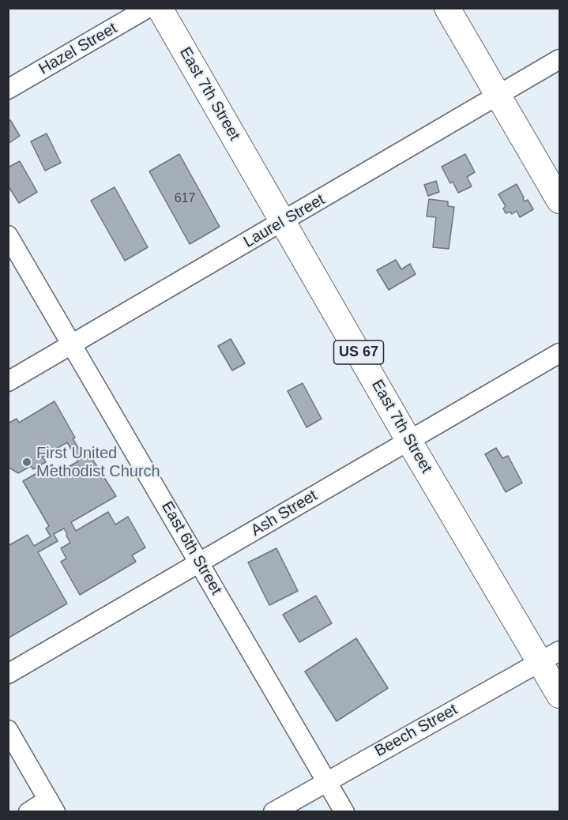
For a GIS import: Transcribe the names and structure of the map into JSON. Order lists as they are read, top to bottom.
{
  "streets": {
    "main road": ["East 7th Street", "US 67"],
    "street": [
      "Hazel Street",
      "Laurel Street",
      "Ash Street",
      "East 6th Street",
      "Beech Street"
    ]
  },
  "crossings": [
    ["East 7th Street", "Laurel Street"],
    ["East 7th Street", "Ash Street"],
    ["East 7th Street", "Beech Street"],
    ["Laurel Street", "East 6th Street"],
    ["Ash Street", "East 6th Street"],
    ["East 6th Street", "Beech Street"]
  ],
  "places": ["First United Methodist Church"],
  "house_numbers": ["617"]
}
